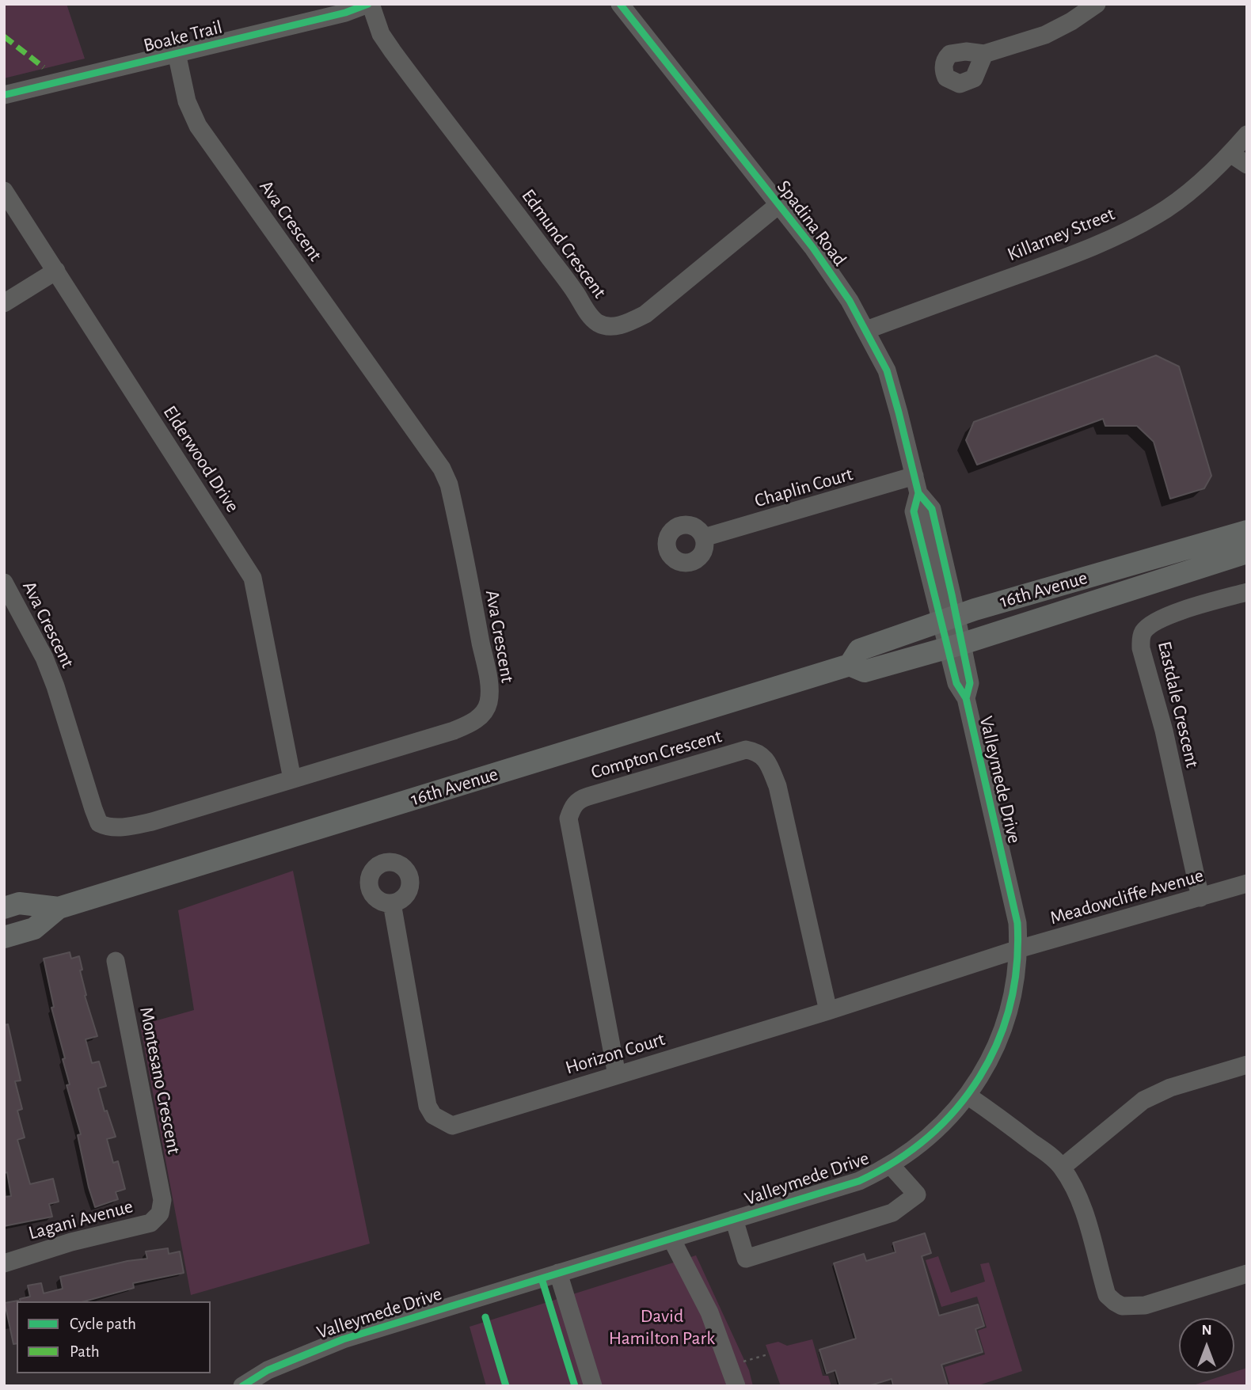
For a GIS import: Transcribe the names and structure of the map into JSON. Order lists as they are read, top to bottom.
{
  "streets": {
    "main road": ["16th Avenue"],
    "street": [
      "Boake Trail",
      "Ava Crescent",
      "Spadina Road",
      "Killarney Street",
      "Edmund Crescent",
      "Elderwood Drive",
      "Chaplin Court",
      "Eastdale Crescent",
      "Compton Crescent",
      "Valleymede Drive",
      "Meadowcliffe Avenue",
      "Horizon Court",
      "Montesano Crescent",
      "Lagani Avenue"
    ]
  },
  "crossings": [
    ["Boake Trail", "Ava Crescent"],
    ["Boake Trail", "Edmund Crescent"],
    ["Ava Crescent", "Elderwood Drive"],
    ["Spadina Road", "Killarney Street"],
    ["Spadina Road", "Edmund Crescent"],
    ["Spadina Road", "Chaplin Court"],
    ["Spadina Road", "16th Avenue"],
    ["Spadina Road", "Valleymede Drive"],
    ["16th Avenue", "Valleymede Drive"],
    ["Eastdale Crescent", "Meadowcliffe Avenue"],
    ["Compton Crescent", "Horizon Court"],
    ["Valleymede Drive", "Meadowcliffe Avenue"],
    ["Valleymede Drive", "Horizon Court"],
    ["Meadowcliffe Avenue", "Horizon Court"],
    ["Montesano Crescent", "Lagani Avenue"]
  ],
  "parks": ["David Hamilton Park"],
  "legend": ["Cycle path", "Path"],
  "north": "top"
}
